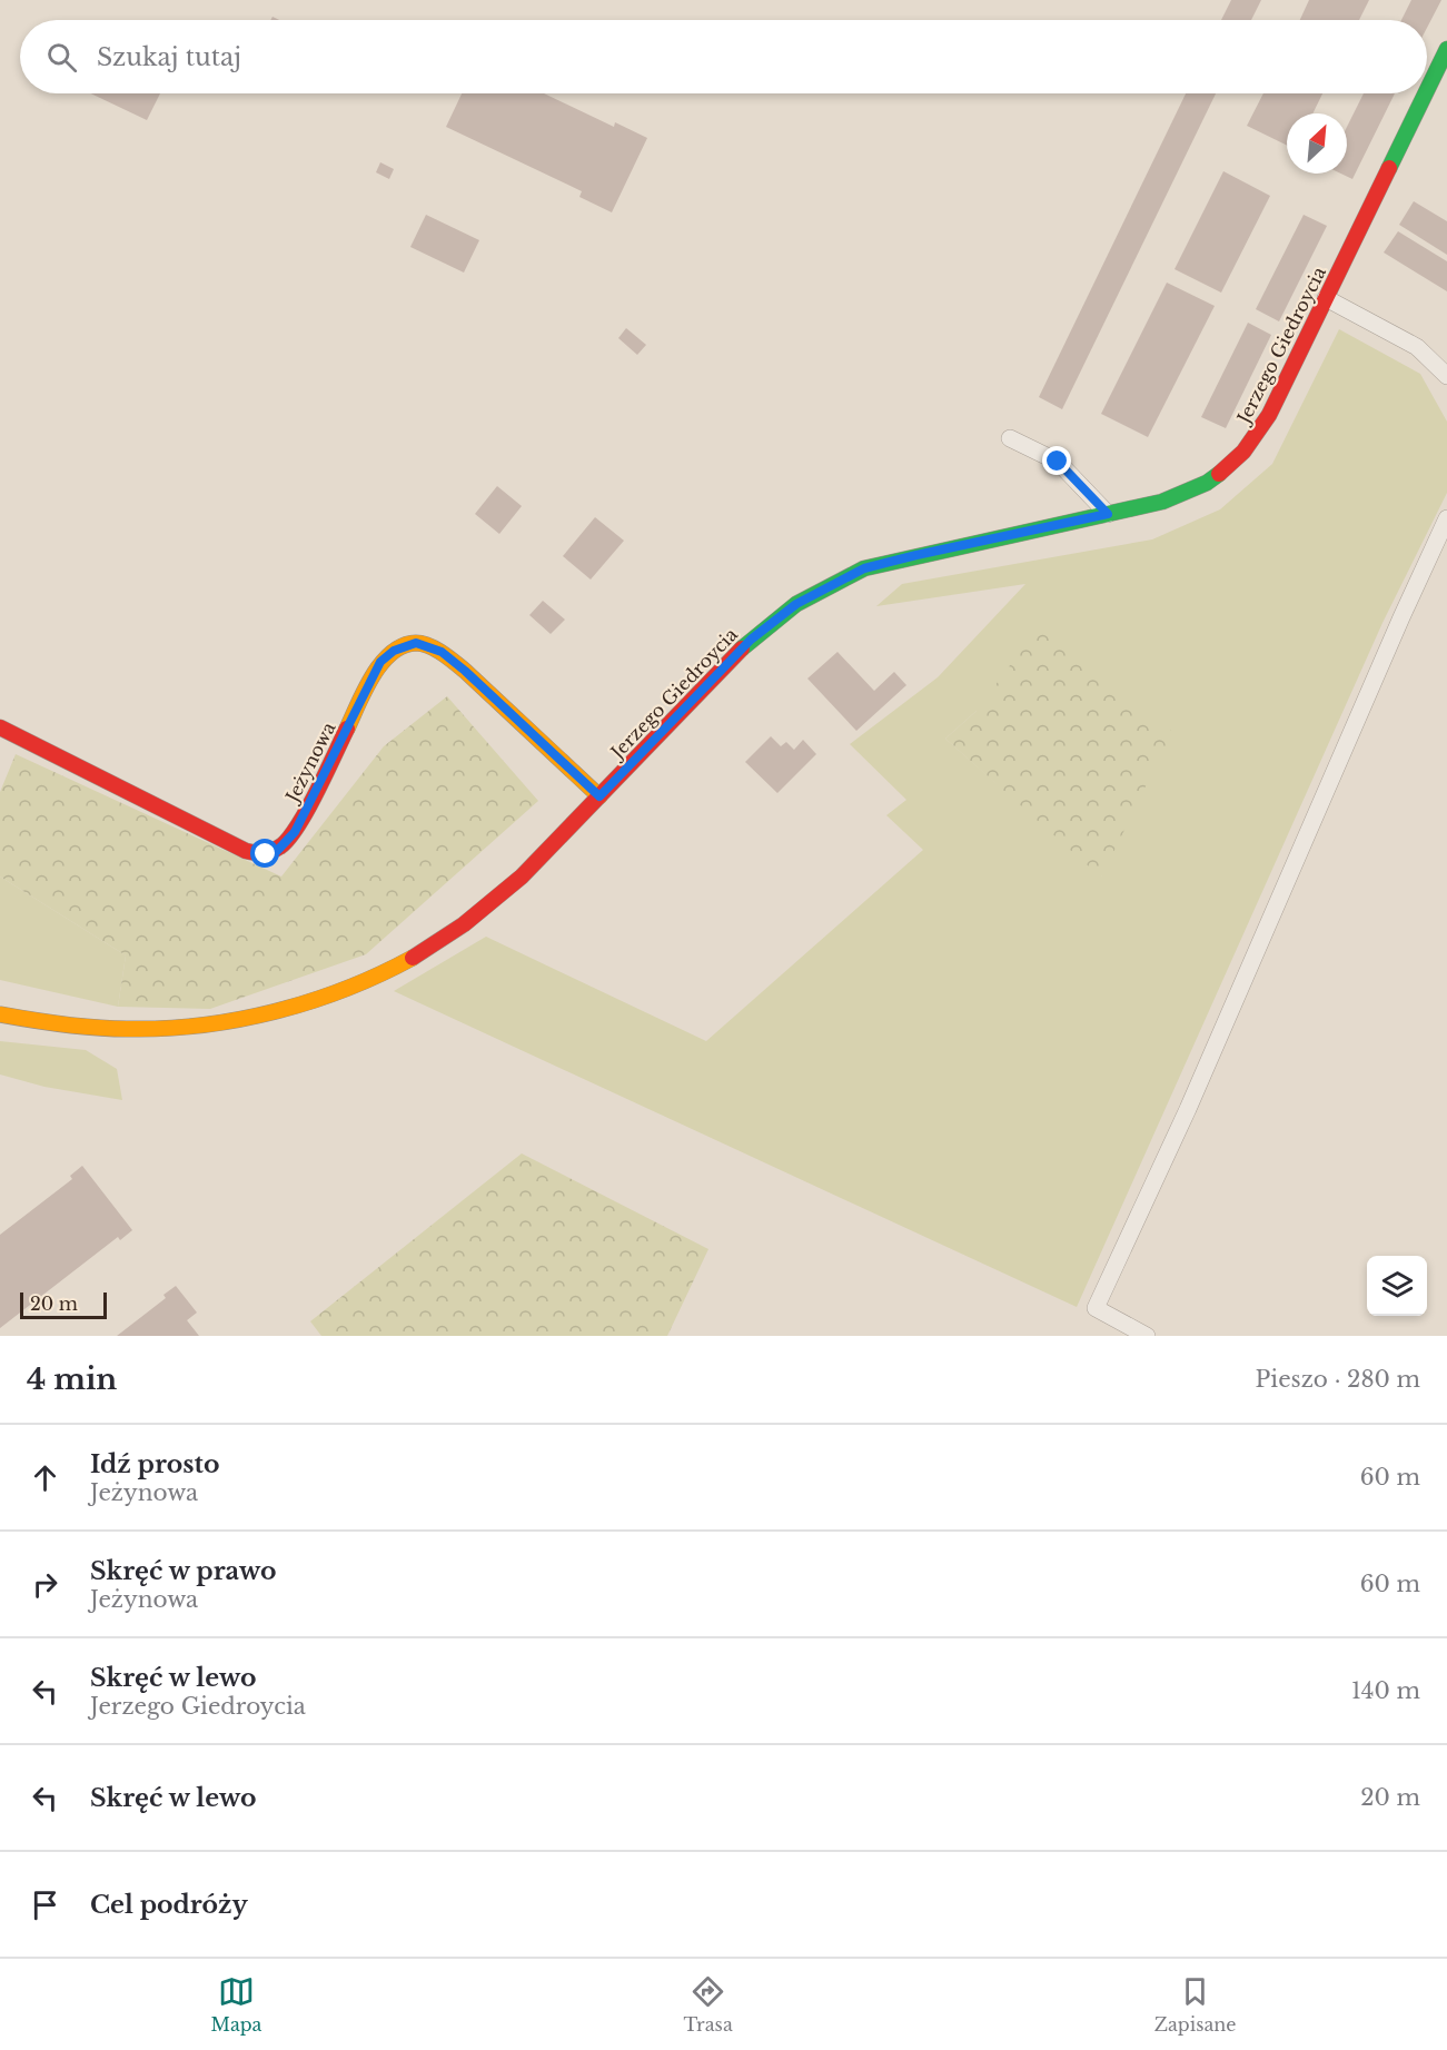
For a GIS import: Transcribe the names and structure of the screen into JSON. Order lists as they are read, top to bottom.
{
  "streets": {
    "street": ["Jerzego Giedroycia", "Jeżynowa"]
  },
  "crossings": [
    ["Jerzego Giedroycia", "Jeżynowa"]
  ],
  "scale_bar": "20 m",
  "north": "top right",
  "page": {
    "search": "Szukaj tutaj",
    "scale": "20 m",
    "heading": ["4 min", "Pieszo · 280 m"],
    "list": [
      ["Idź prosto", "Jeżynowa", "60 m"],
      ["Skręć w prawo", "Jeżynowa", "60 m"],
      ["Skręć w lewo", "Jerzego Giedroycia", "140 m"],
      ["Skręć w lewo", "20 m"],
      "Cel podróży"
    ],
    "nav": ["Mapa", "Trasa", "Zapisane"]
  }
}
